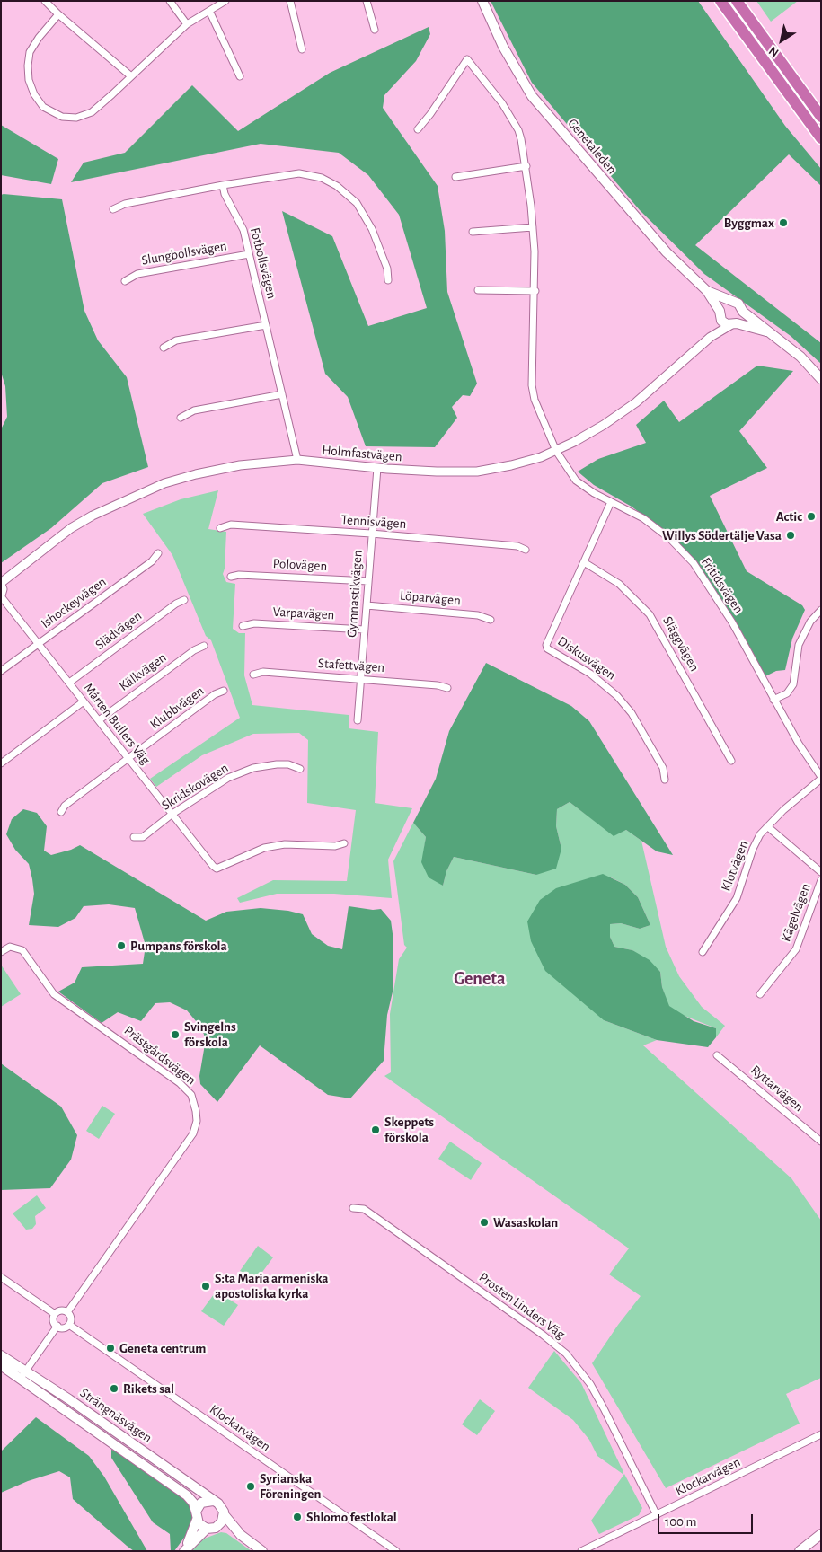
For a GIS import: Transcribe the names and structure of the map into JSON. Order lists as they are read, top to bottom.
{
  "streets": {
    "main road": ["Genetaleden", "Strängnäsvägen"],
    "street": [
      "Slungbollsvägen",
      "Fotbollsvägen",
      "Holmfastvägen",
      "Tennisvägen",
      "Polovägen",
      "Fritidsvägen",
      "Gymnastikvägen",
      "Löparvägen",
      "Ishockeyvägen",
      "Varpavägen",
      "Slädvägen",
      "Släggvägen",
      "Diskusvägen",
      "Stafettvägen",
      "Kälkvägen",
      "Klubbvägen",
      "Mårten Bullers Väg",
      "Skridskovägen",
      "Klotvägen",
      "Kägelvägen",
      "Prästgårdsvägen",
      "Ryttarvägen",
      "Prosten Linders Väg",
      "Klockarvägen"
    ]
  },
  "crossings": [
    ["Genetaleden", "Holmfastvägen"],
    ["Slungbollsvägen", "Fotbollsvägen"],
    ["Fotbollsvägen", "Holmfastvägen"],
    ["Holmfastvägen", "Fritidsvägen"],
    ["Holmfastvägen", "Gymnastikvägen"],
    ["Tennisvägen", "Gymnastikvägen"],
    ["Polovägen", "Gymnastikvägen"],
    ["Fritidsvägen", "Diskusvägen"],
    ["Fritidsvägen", "Klotvägen"],
    ["Gymnastikvägen", "Löparvägen"],
    ["Gymnastikvägen", "Varpavägen"],
    ["Gymnastikvägen", "Stafettvägen"],
    ["Ishockeyvägen", "Mårten Bullers Väg"],
    ["Slädvägen", "Mårten Bullers Väg"],
    ["Släggvägen", "Diskusvägen"],
    ["Kälkvägen", "Mårten Bullers Väg"],
    ["Klubbvägen", "Mårten Bullers Väg"],
    ["Mårten Bullers Väg", "Skridskovägen"],
    ["Klotvägen", "Kägelvägen"],
    ["Prästgårdsvägen", "Klockarvägen"],
    ["Prosten Linders Väg", "Klockarvägen"]
  ],
  "districts": ["Geneta"],
  "places": [
    "Byggmax",
    "Actic",
    "Willys Södertälje Vasa",
    "Pumpans förskola",
    "Svingelns förskola",
    "Skeppets förskola",
    "Wasaskolan",
    "S:ta Maria armeniska apostoliska kyrka",
    "Geneta centrum",
    "Rikets sal",
    "Syrianska Föreningen",
    "Shlomo festlokal"
  ],
  "scale_bar": "100 m",
  "north": "bottom left"
}
